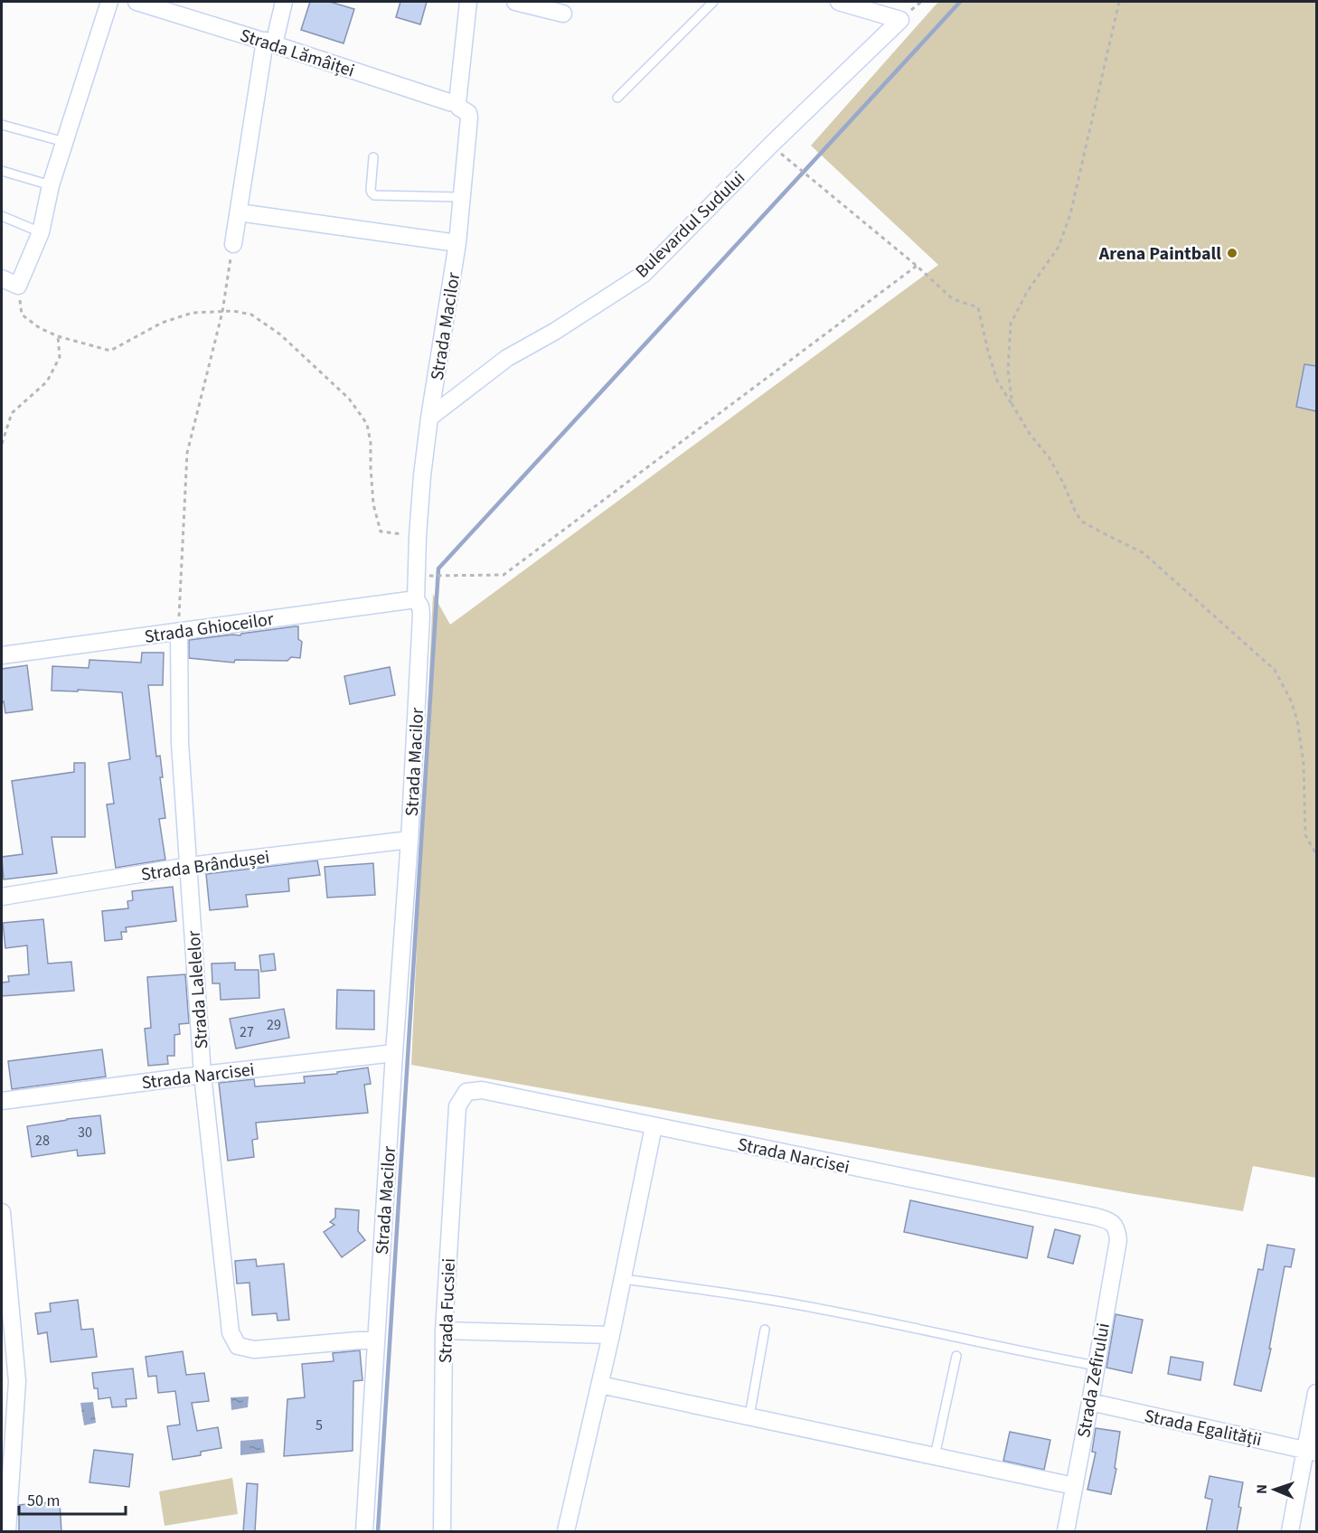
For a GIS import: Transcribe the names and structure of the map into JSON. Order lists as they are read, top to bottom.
{
  "streets": {
    "street": [
      "Strada Lămâiței",
      "Bulevardul Sudului",
      "Strada Macilor",
      "Strada Ghioceilor",
      "Strada Brândușei",
      "Strada Lalelelor",
      "Strada Narcisei",
      "Strada Fucsiei",
      "Strada Zefirului",
      "Strada Egalității"
    ]
  },
  "crossings": [
    ["Strada Lămâiței", "Strada Macilor"],
    ["Bulevardul Sudului", "Strada Macilor"],
    ["Strada Macilor", "Strada Ghioceilor"],
    ["Strada Macilor", "Strada Brândușei"],
    ["Strada Macilor", "Strada Lalelelor"],
    ["Strada Macilor", "Strada Narcisei"],
    ["Strada Ghioceilor", "Strada Lalelelor"],
    ["Strada Brândușei", "Strada Lalelelor"],
    ["Strada Lalelelor", "Strada Narcisei"],
    ["Strada Narcisei", "Strada Fucsiei"],
    ["Strada Narcisei", "Strada Zefirului"],
    ["Strada Zefirului", "Strada Egalității"]
  ],
  "places": ["Arena Paintball"],
  "house_numbers": [
    "29",
    "27",
    "30",
    "28",
    "5"
  ],
  "scale_bar": "50 m",
  "north": "left"
}
